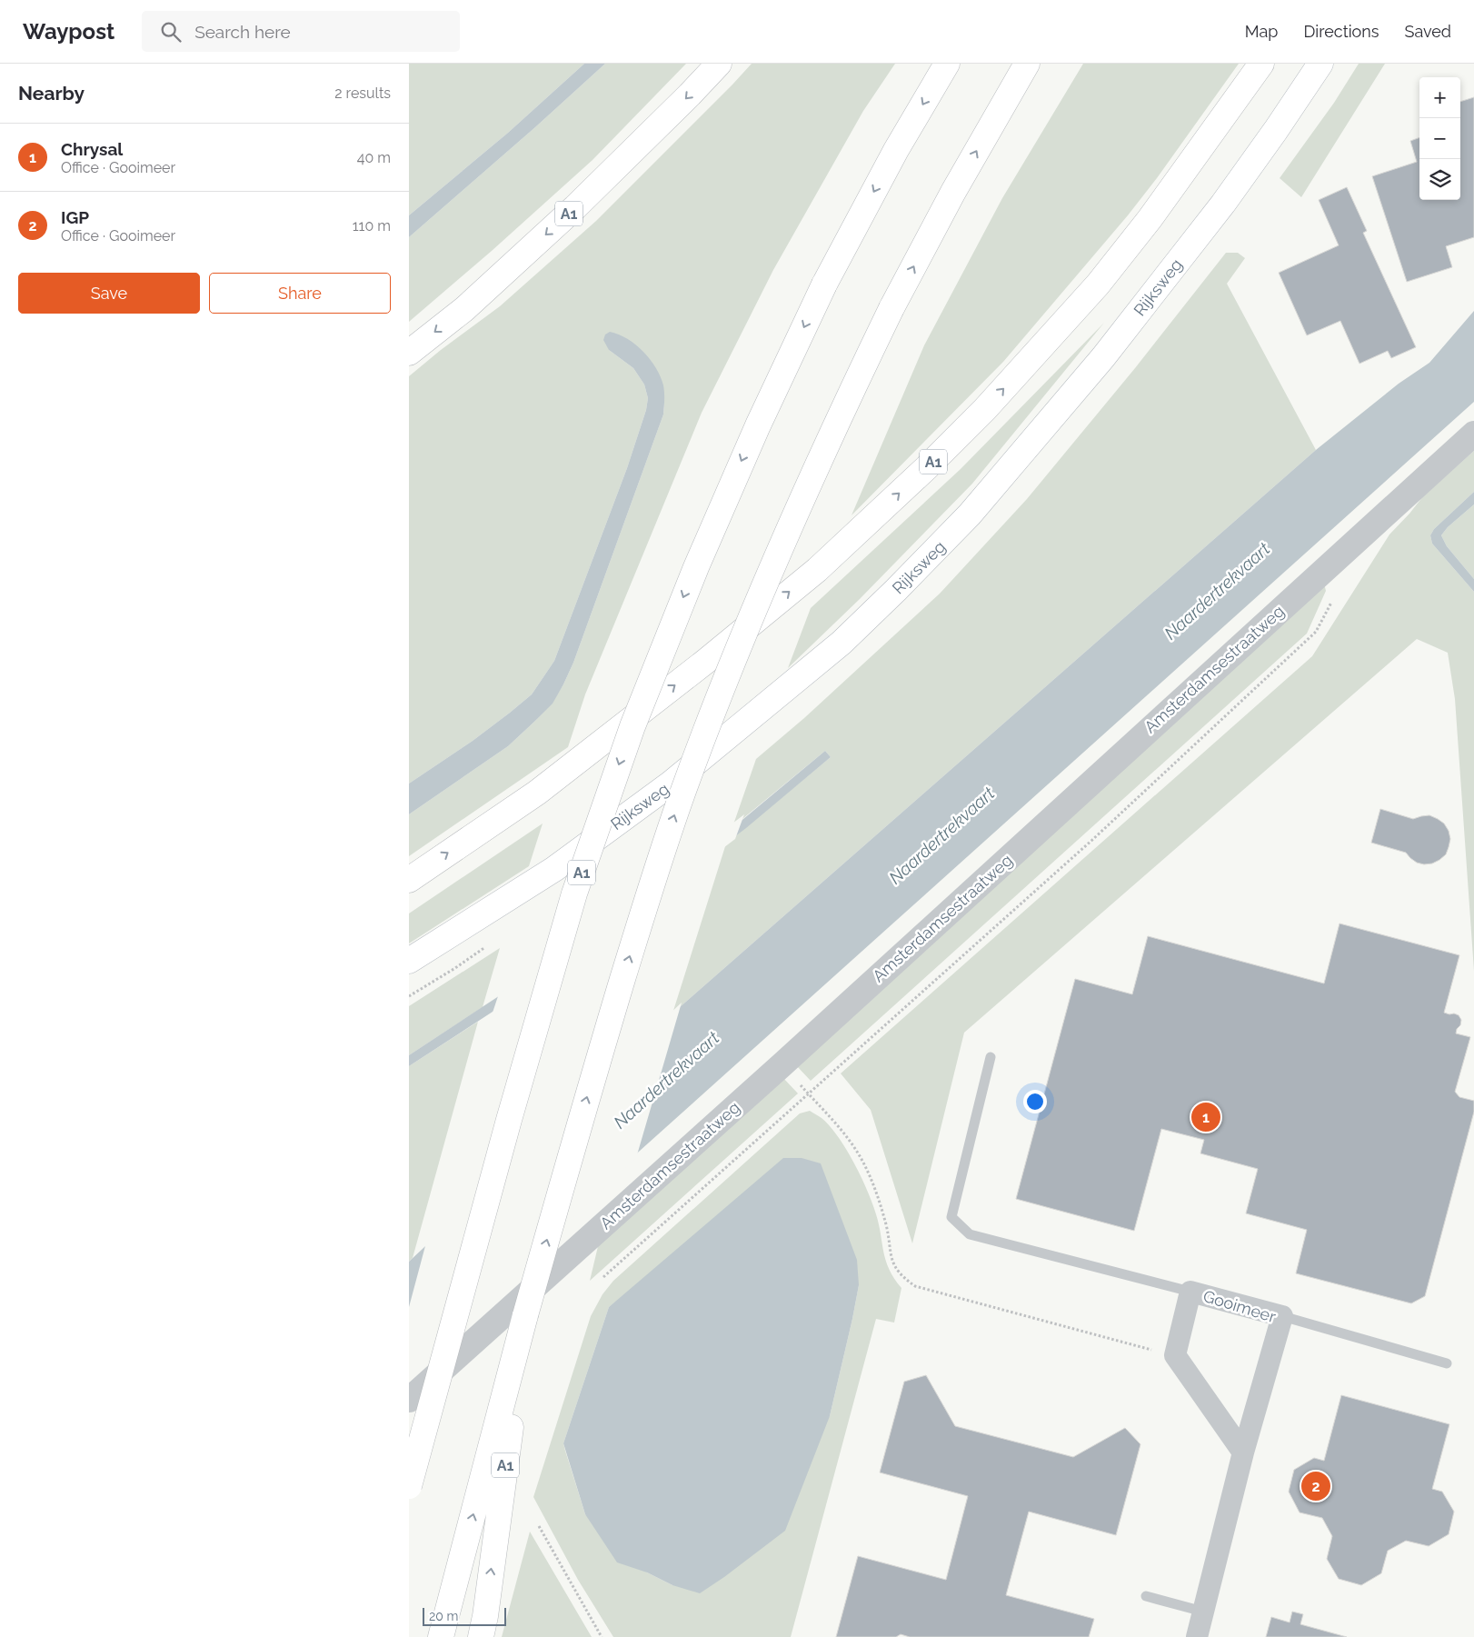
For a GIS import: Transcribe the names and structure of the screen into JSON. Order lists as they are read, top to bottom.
{
  "streets": {
    "main road": ["A1", "Rijksweg"],
    "street": ["Amsterdamsestraatweg", "Gooimeer"]
  },
  "water": ["Naardertrekvaart"],
  "scale_bar": "20 m",
  "page": {
    "header": "Waypost",
    "search": "Search here",
    "nav": ["Map", "Directions", "Saved"],
    "heading": ["Nearby", "2 results"],
    "map_buttons": ["+", "−"],
    "list": [
      {
        "mark": "1",
        "name": "Chrysal",
        "note": "Office · Gooimeer",
        "value": "40 m"
      },
      {
        "mark": "2",
        "name": "IGP",
        "note": "Office · Gooimeer",
        "value": "110 m"
      }
    ],
    "buttons": ["Save", "Share"],
    "pins": ["1", "2"],
    "scale": "20 m"
  }
}
